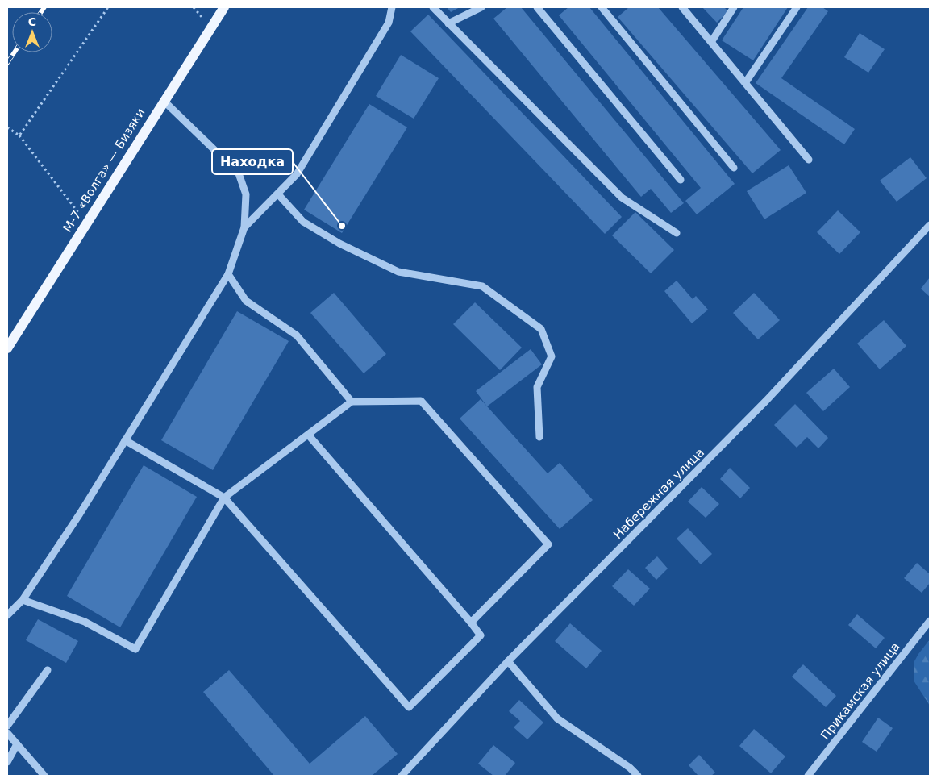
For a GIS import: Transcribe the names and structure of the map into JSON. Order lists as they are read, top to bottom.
{
  "streets": {
    "main road": ["М-7 «Волга» — Бизяки"],
    "street": ["Набережная улица", "Прикамская улица"]
  },
  "places": ["Находка"],
  "north": "top"
}
